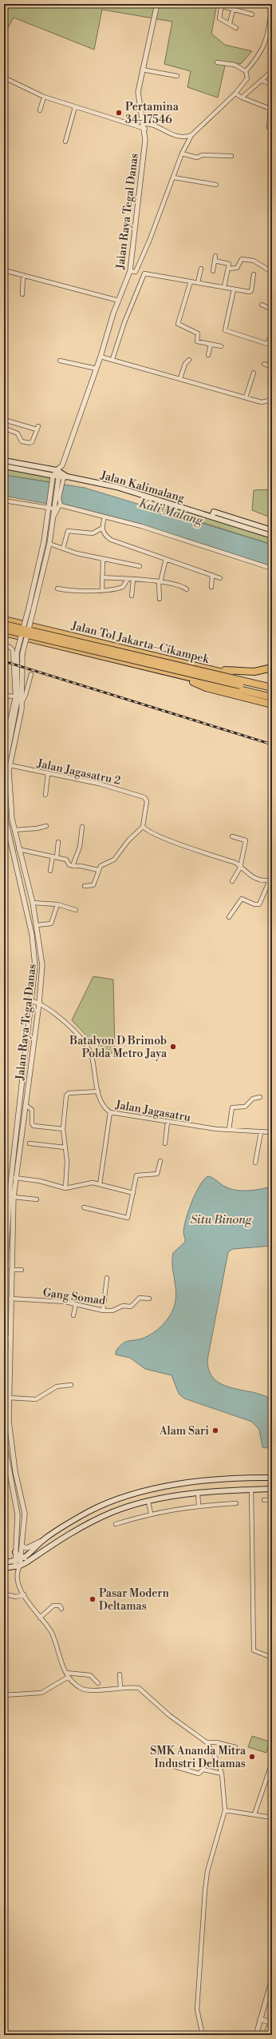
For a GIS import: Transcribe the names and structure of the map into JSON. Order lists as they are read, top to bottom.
{
  "streets": {
    "highway": ["Jalan Tol Jakarta–Cikampek"],
    "main road": ["Jalan Kalimalang"],
    "street": [
      "Jalan Raya Tegal Danas",
      "Jalan Jagasatru 2",
      "Jalan Jagasatru",
      "Gang Somad"
    ]
  },
  "crossings": [
    ["Jalan Raya Tegal Danas", "Jalan Kalimalang"],
    ["Jalan Raya Tegal Danas", "Jalan Jagasatru 2"],
    ["Jalan Raya Tegal Danas", "Jalan Jagasatru"],
    ["Jalan Raya Tegal Danas", "Gang Somad"]
  ],
  "water": ["Kali Malang", "Situ Binong"],
  "places": [
    "Pertamina 34-17546",
    "Batalyon D Brimob Polda Metro Jaya",
    "Alam Sari",
    "Pasar Modern Deltamas",
    "SMK Ananda Mitra Industri Deltamas"
  ]
}
